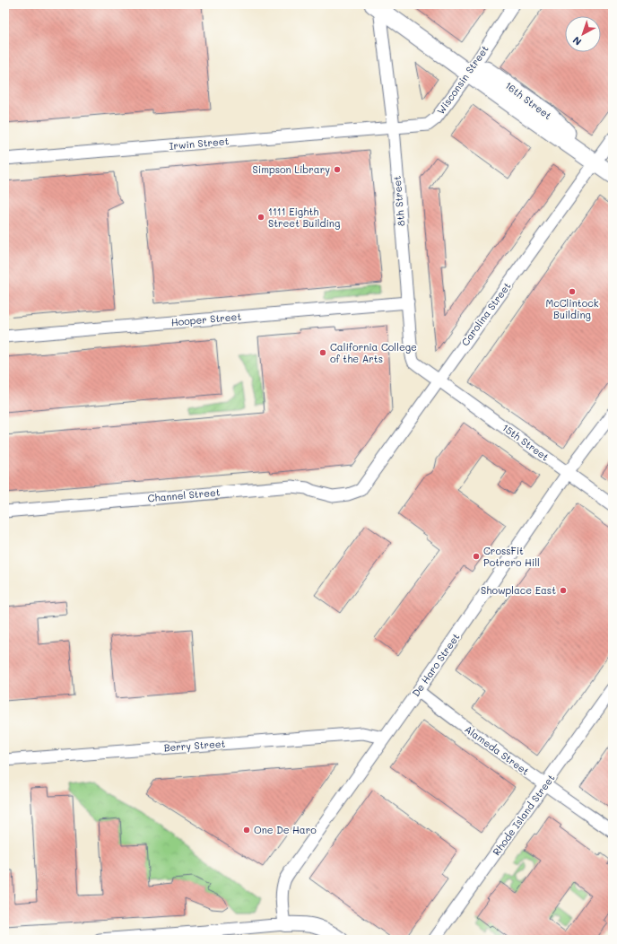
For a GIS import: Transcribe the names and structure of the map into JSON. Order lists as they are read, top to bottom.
{
  "streets": {
    "main road": ["16th Street"],
    "street": [
      "Wisconsin Street",
      "Irwin Street",
      "8th Street",
      "Carolina Street",
      "Hooper Street",
      "15th Street",
      "Channel Street",
      "De Haro Street",
      "Berry Street",
      "Alameda Street",
      "Rhode Island Street"
    ]
  },
  "crossings": [
    ["Wisconsin Street", "16th Street"],
    ["Wisconsin Street", "Irwin Street"],
    ["Wisconsin Street", "8th Street"],
    ["16th Street", "8th Street"],
    ["16th Street", "Carolina Street"],
    ["Irwin Street", "8th Street"],
    ["8th Street", "Carolina Street"],
    ["8th Street", "Hooper Street"],
    ["8th Street", "15th Street"],
    ["Carolina Street", "15th Street"],
    ["Carolina Street", "Channel Street"],
    ["15th Street", "De Haro Street"],
    ["De Haro Street", "Berry Street"],
    ["De Haro Street", "Alameda Street"],
    ["Alameda Street", "Rhode Island Street"]
  ],
  "places": [
    "Simpson Library",
    "1111 Eighth Street Building",
    "McClintock Building",
    "California College of the Arts",
    "CrossFit Potrero Hill",
    "Showplace East",
    "One De Haro"
  ],
  "north": "bottom left"
}
